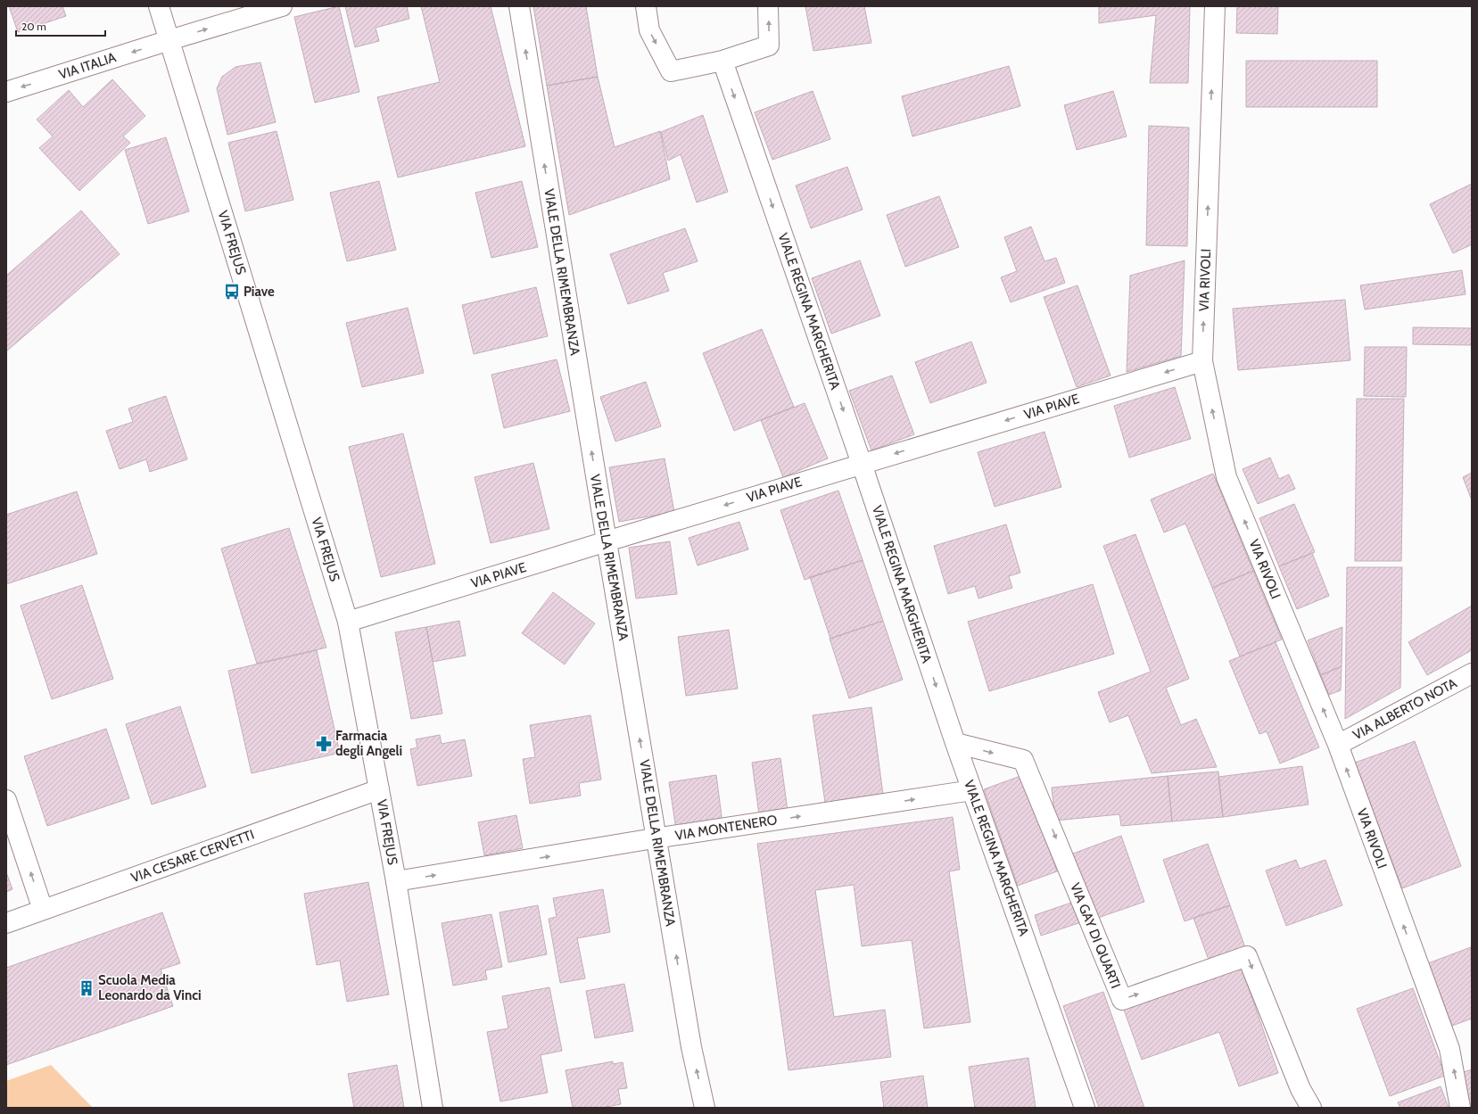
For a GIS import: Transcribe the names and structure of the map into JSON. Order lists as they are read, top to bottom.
{
  "streets": {
    "street": [
      "VIA ITALIA",
      "VIA FREJUS",
      "VIALE DELLA RIMEMBRANZA",
      "VIA RIVOLI",
      "VIALE REGINA MARGHERITA",
      "VIA PIAVE",
      "VIA ALBERTO NOTA",
      "VIA MONTENERO",
      "VIA CESARE CERVETTI",
      "VIA GAY DI QUARTI"
    ]
  },
  "crossings": [
    ["VIA ITALIA", "VIA FREJUS"],
    ["VIA FREJUS", "VIA PIAVE"],
    ["VIA FREJUS", "VIA MONTENERO"],
    ["VIA FREJUS", "VIA CESARE CERVETTI"],
    ["VIALE DELLA RIMEMBRANZA", "VIA PIAVE"],
    ["VIALE DELLA RIMEMBRANZA", "VIA MONTENERO"],
    ["VIA RIVOLI", "VIA PIAVE"],
    ["VIA RIVOLI", "VIA ALBERTO NOTA"],
    ["VIALE REGINA MARGHERITA", "VIA PIAVE"],
    ["VIALE REGINA MARGHERITA", "VIA MONTENERO"],
    ["VIALE REGINA MARGHERITA", "VIA GAY DI QUARTI"]
  ],
  "one_way": [
    "VIALE DELLA RIMEMBRANZA",
    "VIA RIVOLI",
    "VIALE REGINA MARGHERITA",
    "VIA PIAVE",
    "VIA MONTENERO",
    "VIA GAY DI QUARTI"
  ],
  "places": {
    "bus stop": ["Piave"],
    "pharmacy": ["Farmacia degli Angeli"],
    "building": ["Scuola Media Leonardo da Vinci"]
  },
  "scale_bar": "20 m"
}
